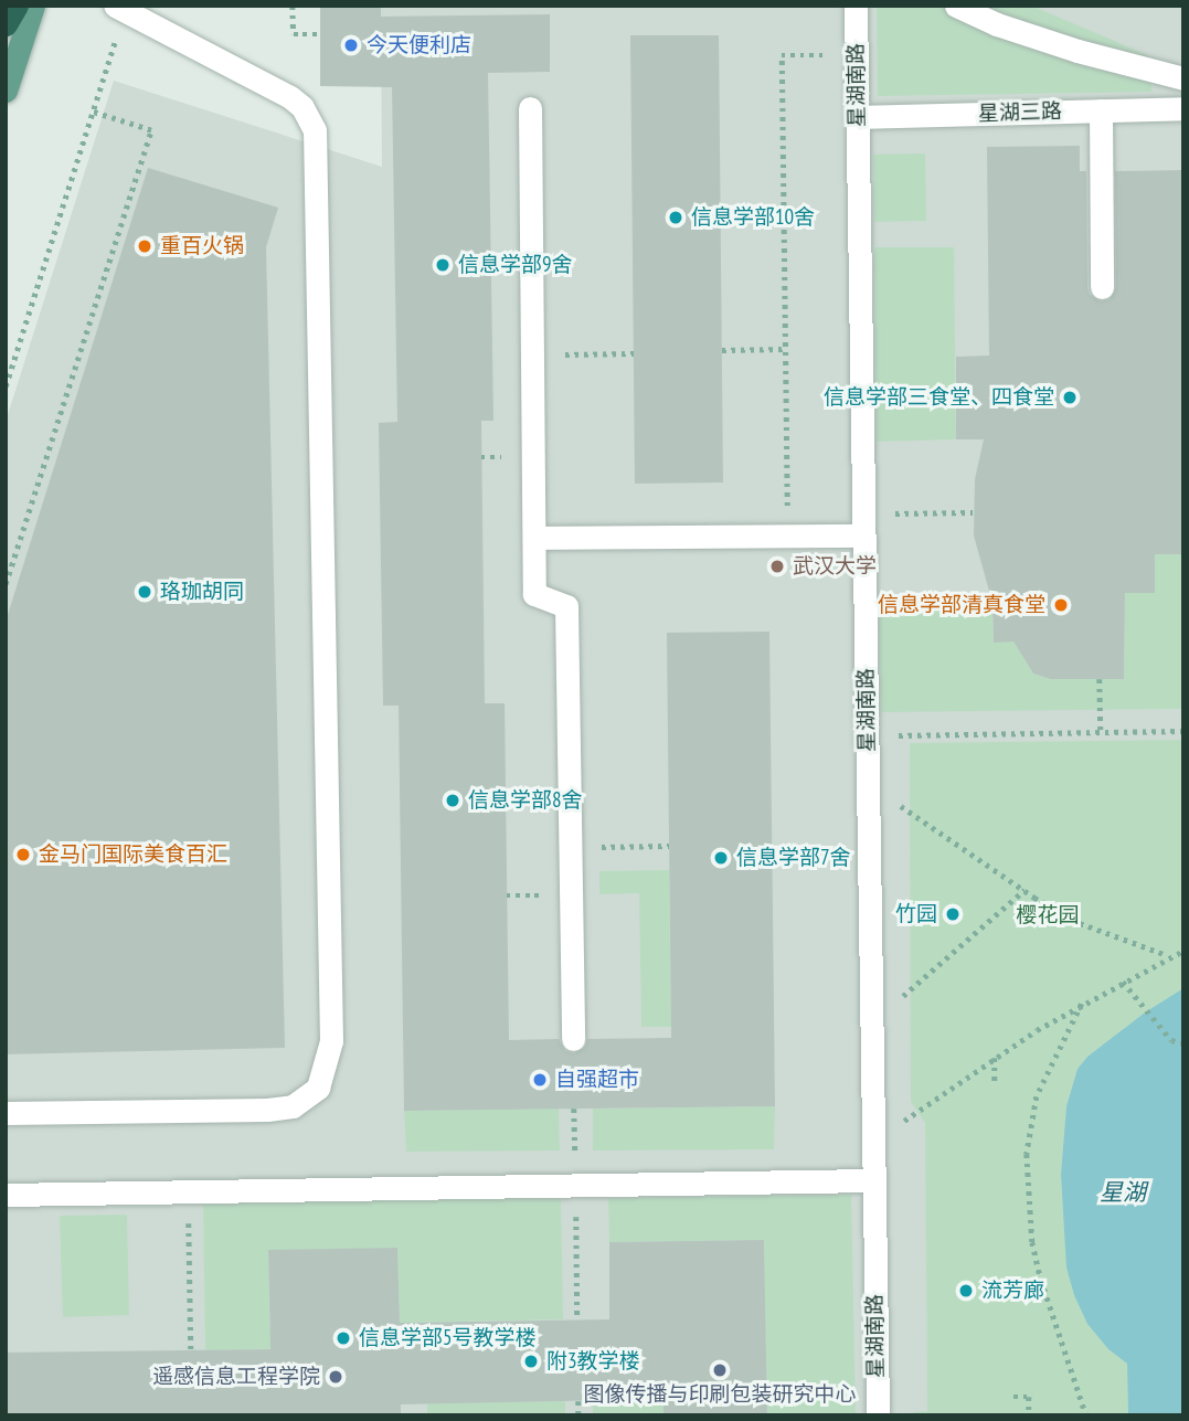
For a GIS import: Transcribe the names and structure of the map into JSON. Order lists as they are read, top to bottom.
{
  "streets": {
    "street": ["星湖南路", "星湖三路"]
  },
  "crossings": [
    ["星湖南路", "星湖三路"]
  ],
  "water": ["星湖"],
  "parks": ["樱花园"],
  "places": [
    "今天便利店",
    "信息学部10舍",
    "重百火锅",
    "信息学部9舍",
    "信息学部三食堂、四食堂",
    "武汉大学",
    "珞珈胡同",
    "信息学部清真食堂",
    "信息学部8舍",
    "金马门国际美食百汇",
    "信息学部7舍",
    "竹园",
    "自强超市",
    "流芳廊",
    "信息学部5号教学楼",
    "附3教学楼",
    "图像传播与印刷包装研究中心",
    "遥感信息工程学院"
  ]
}
